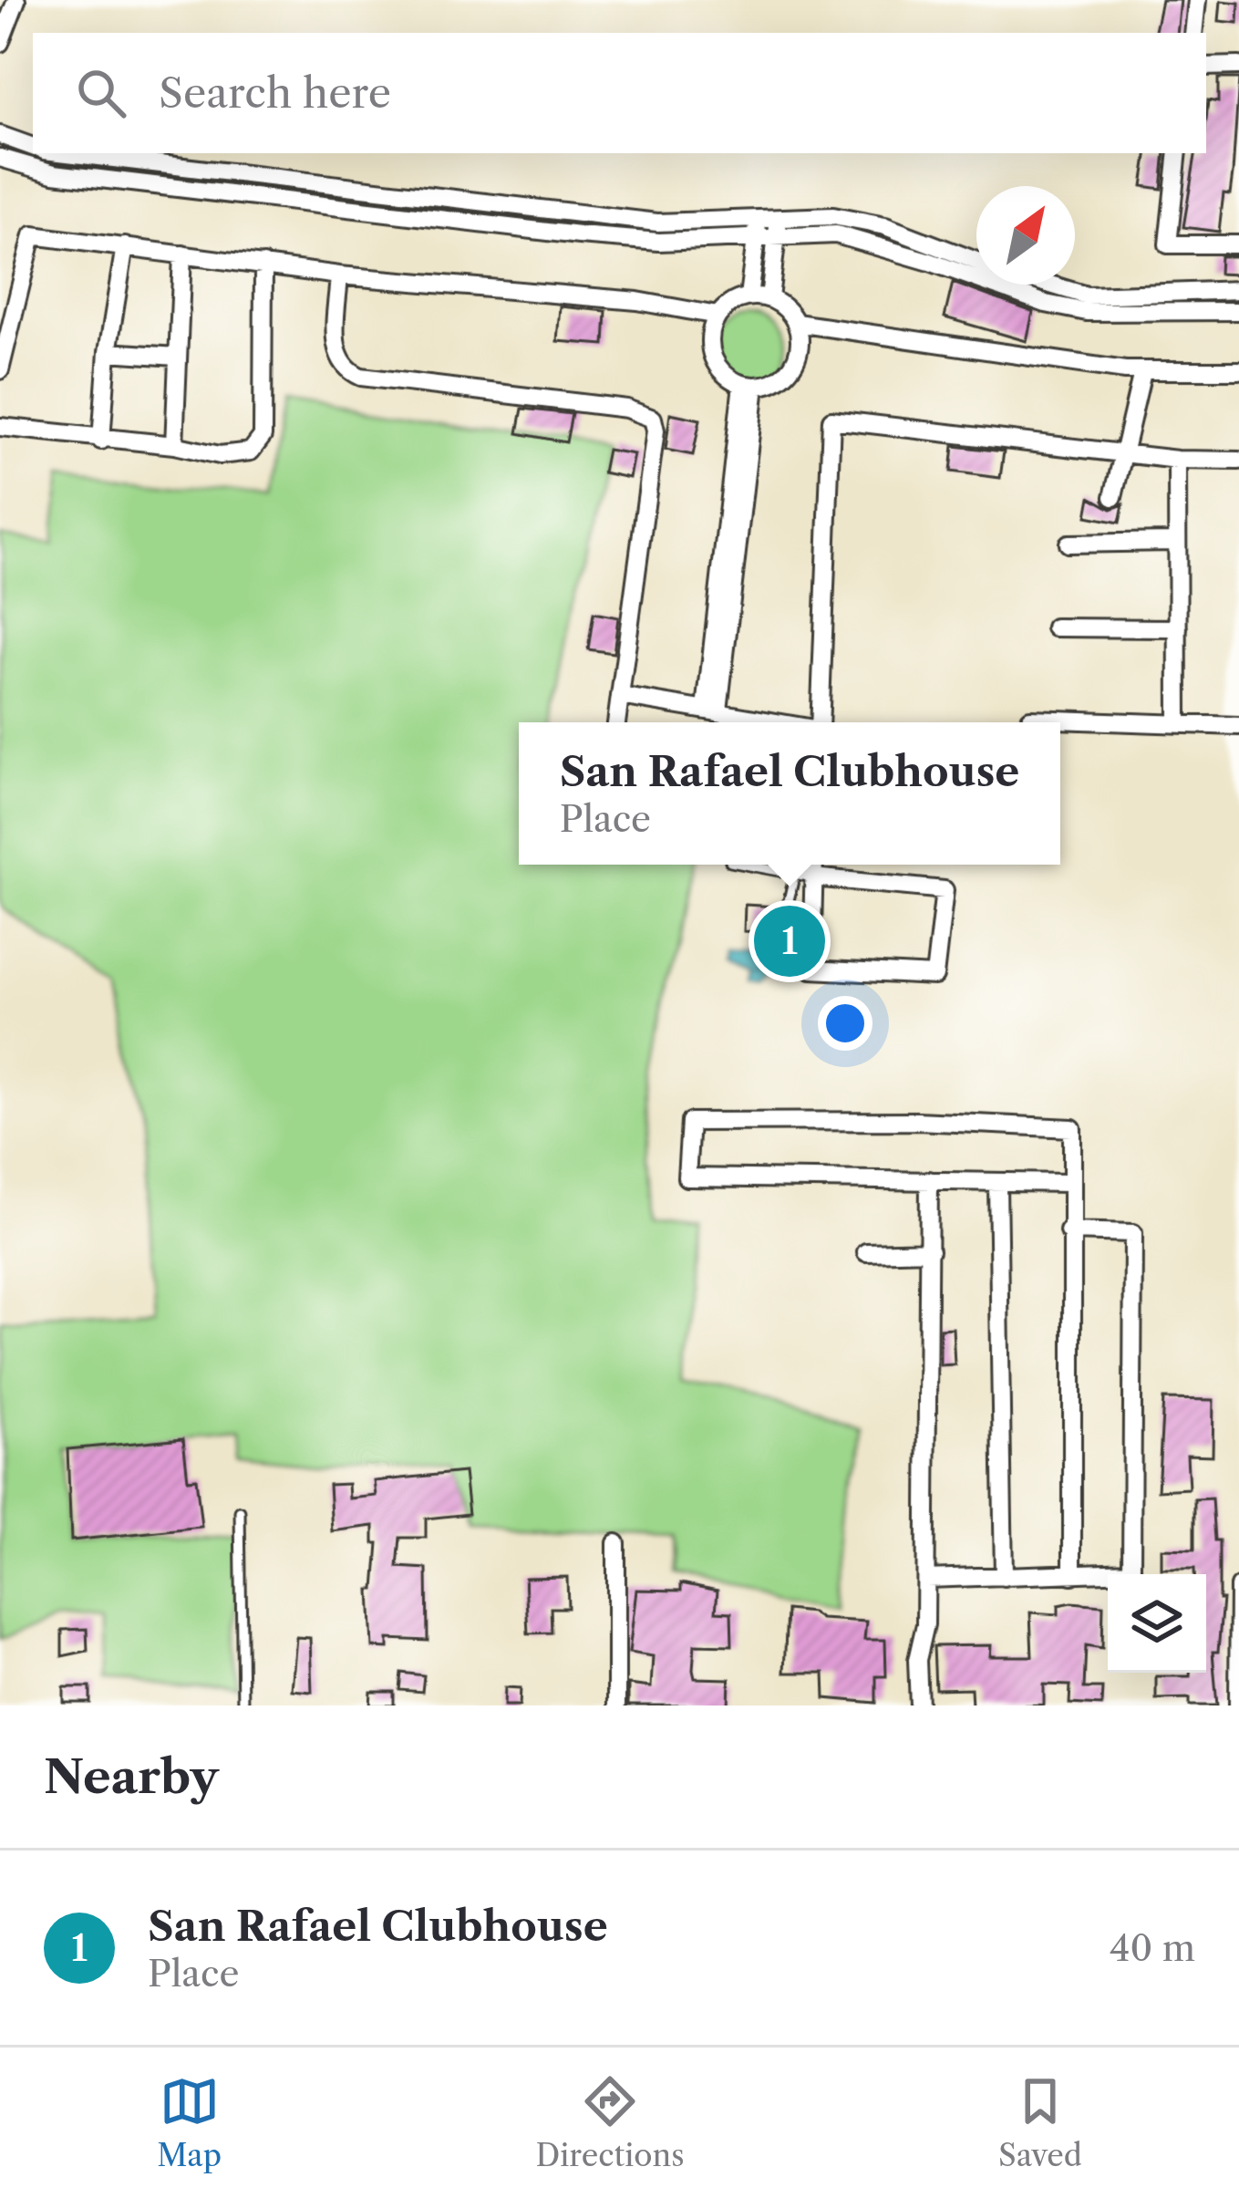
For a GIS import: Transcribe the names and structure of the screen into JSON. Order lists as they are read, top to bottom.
{
  "north": "top right",
  "page": {
    "search": "Search here",
    "popup": ["San Rafael Clubhouse", "Place"],
    "pins": "1",
    "heading": "Nearby",
    "list": [
      {
        "mark": "1",
        "name": "San Rafael Clubhouse",
        "note": "Place",
        "value": "40 m"
      }
    ],
    "nav": ["Map", "Directions", "Saved"]
  }
}
